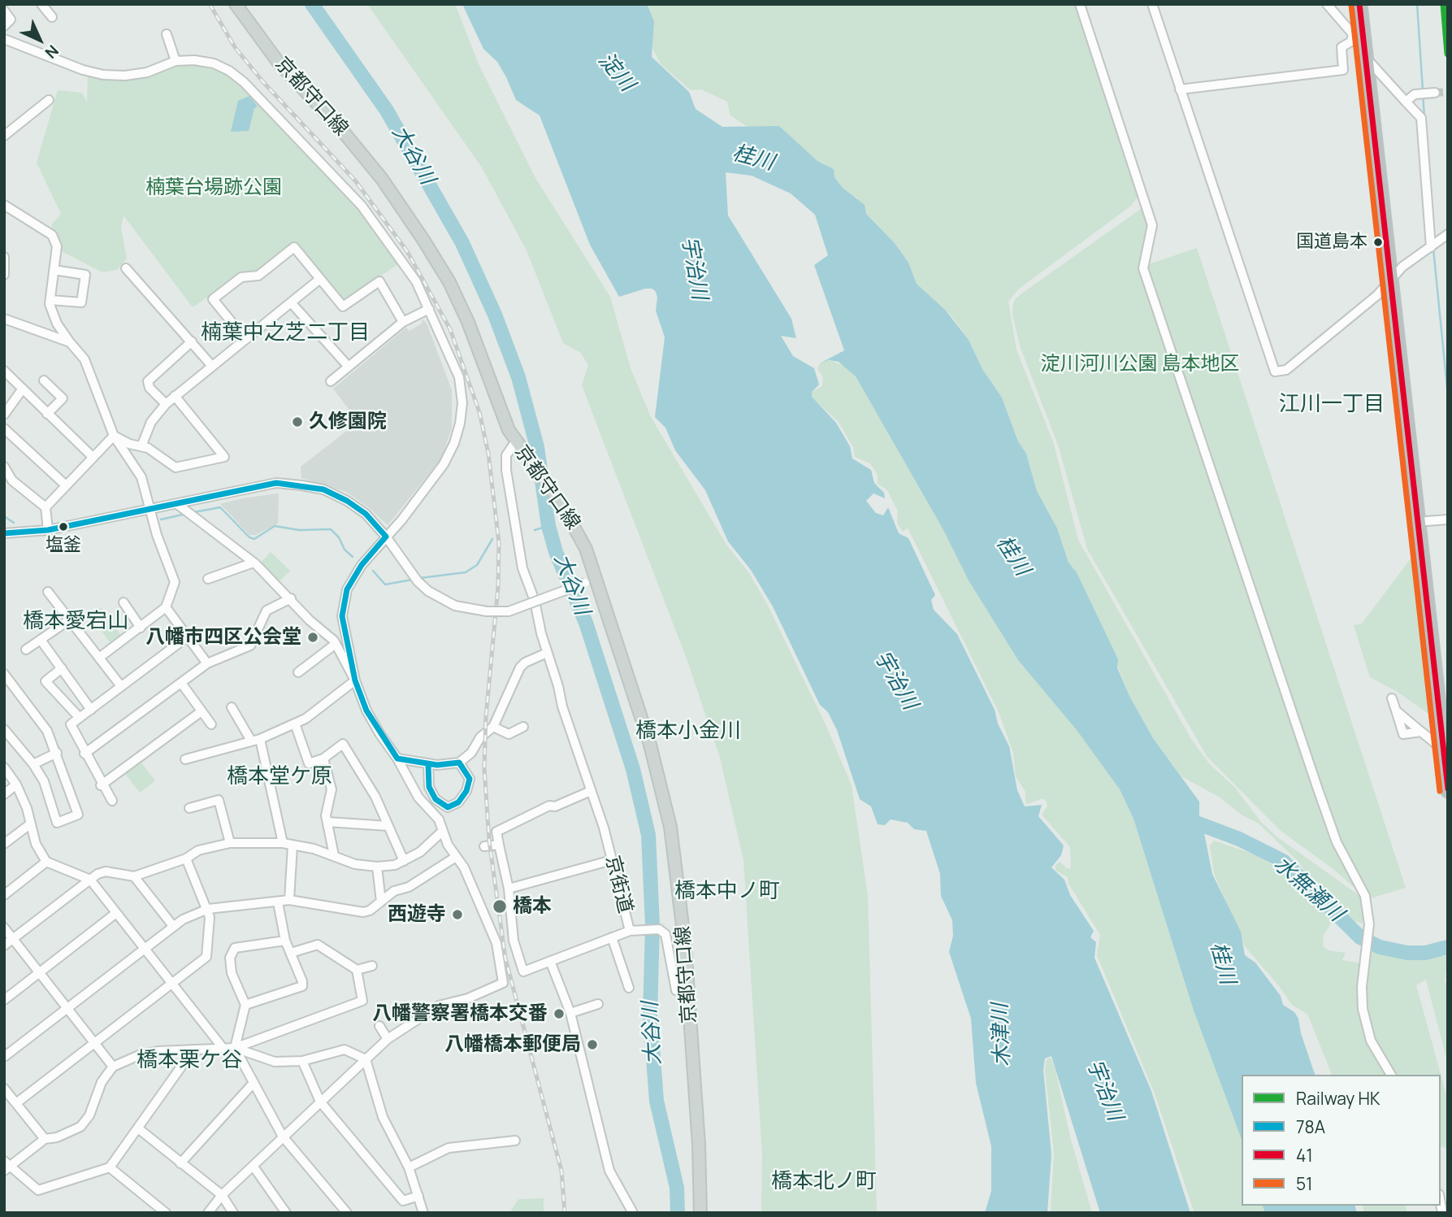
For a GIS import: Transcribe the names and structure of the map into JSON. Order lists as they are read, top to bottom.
{
  "streets": {
    "main road": ["京都守口線"],
    "street": ["京街道"]
  },
  "crossings": [
    ["京都守口線", "京街道"]
  ],
  "districts": [
    "楠葉中之芝二丁目",
    "江川一丁目",
    "橋本愛宕山",
    "橋本小金川",
    "橋本堂ケ原",
    "橋本中ノ町",
    "橋本栗ケ谷",
    "橋本北ノ町"
  ],
  "water": [
    "淀川",
    "大谷川",
    "桂川",
    "宇治川",
    "水無瀬川",
    "木津川"
  ],
  "parks": ["楠葉台場跡公園", "淀川河川公園 島本地区"],
  "places": [
    "国道島本",
    "久修園院",
    "塩釜",
    "八幡市四区公会堂",
    "橋本",
    "西遊寺",
    "八幡警察署橋本交番",
    "八幡橋本郵便局"
  ],
  "lines": [
    "rail line HK",
    "transit line 41",
    "transit line 51",
    "transit line 78A"
  ],
  "legend": [
    "Railway HK",
    "78A",
    "41",
    "51"
  ],
  "north": "bottom right"
}
